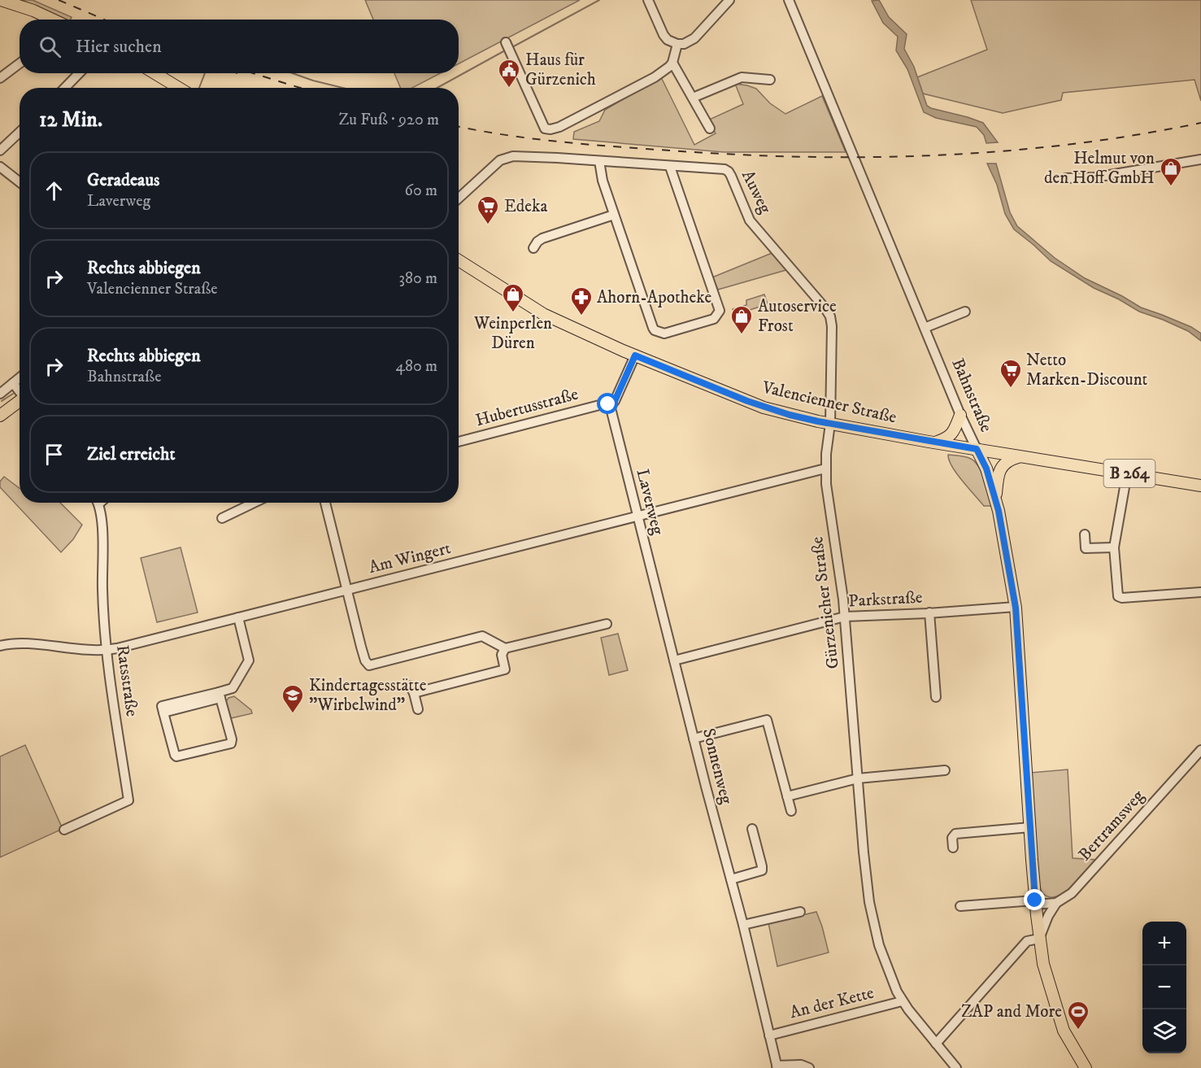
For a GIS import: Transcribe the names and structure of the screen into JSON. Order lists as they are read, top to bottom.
{
  "streets": {
    "main road": ["Bahnstraße", "Valencienner Straße", "B 264"],
    "street": [
      "Auweg",
      "Hubertusstraße",
      "Laverweg",
      "Am Wingert",
      "Parkstraße",
      "Gürzenicher Straße",
      "Ratsstraße",
      "Sonnenweg",
      "Bertramsweg",
      "An der Kette"
    ]
  },
  "crossings": [
    ["Auweg", "Valencienner Straße"],
    ["Auweg", "Gürzenicher Straße"],
    ["Bahnstraße", "Valencienner Straße"],
    ["Bahnstraße", "Parkstraße"],
    ["Valencienner Straße", "Gürzenicher Straße"],
    ["Hubertusstraße", "Laverweg"],
    ["Laverweg", "Am Wingert"],
    ["Laverweg", "Parkstraße"],
    ["Laverweg", "Sonnenweg"],
    ["Am Wingert", "Gürzenicher Straße"],
    ["Am Wingert", "Ratsstraße"],
    ["Parkstraße", "Gürzenicher Straße"],
    ["Parkstraße", "Sonnenweg"],
    ["Gürzenicher Straße", "An der Kette"],
    ["Sonnenweg", "An der Kette"]
  ],
  "places": {
    "public building": ["Haus für Gürzenich"],
    "shop": ["Helmut von den Hoff GmbH", "Weinperlen Düren", "Autoservice Frost"],
    "supermarket": ["Edeka", "Netto Marken-Discount"],
    "pharmacy": ["Ahorn-Apotheke"],
    "school or university": ["Kindertagesstätte \"Wirbelwind\""],
    "sports": ["ZAP and More"]
  },
  "page": {
    "search": "Hier suchen",
    "heading": ["12 Min.", "Zu Fuß · 920 m"],
    "list": [
      ["Geradeaus", "Laverweg", "60 m"],
      ["Rechts abbiegen", "Valencienner Straße", "380 m"],
      ["Rechts abbiegen", "Bahnstraße", "480 m"],
      "Ziel erreicht"
    ],
    "map_buttons": ["+", "−"]
  }
}
